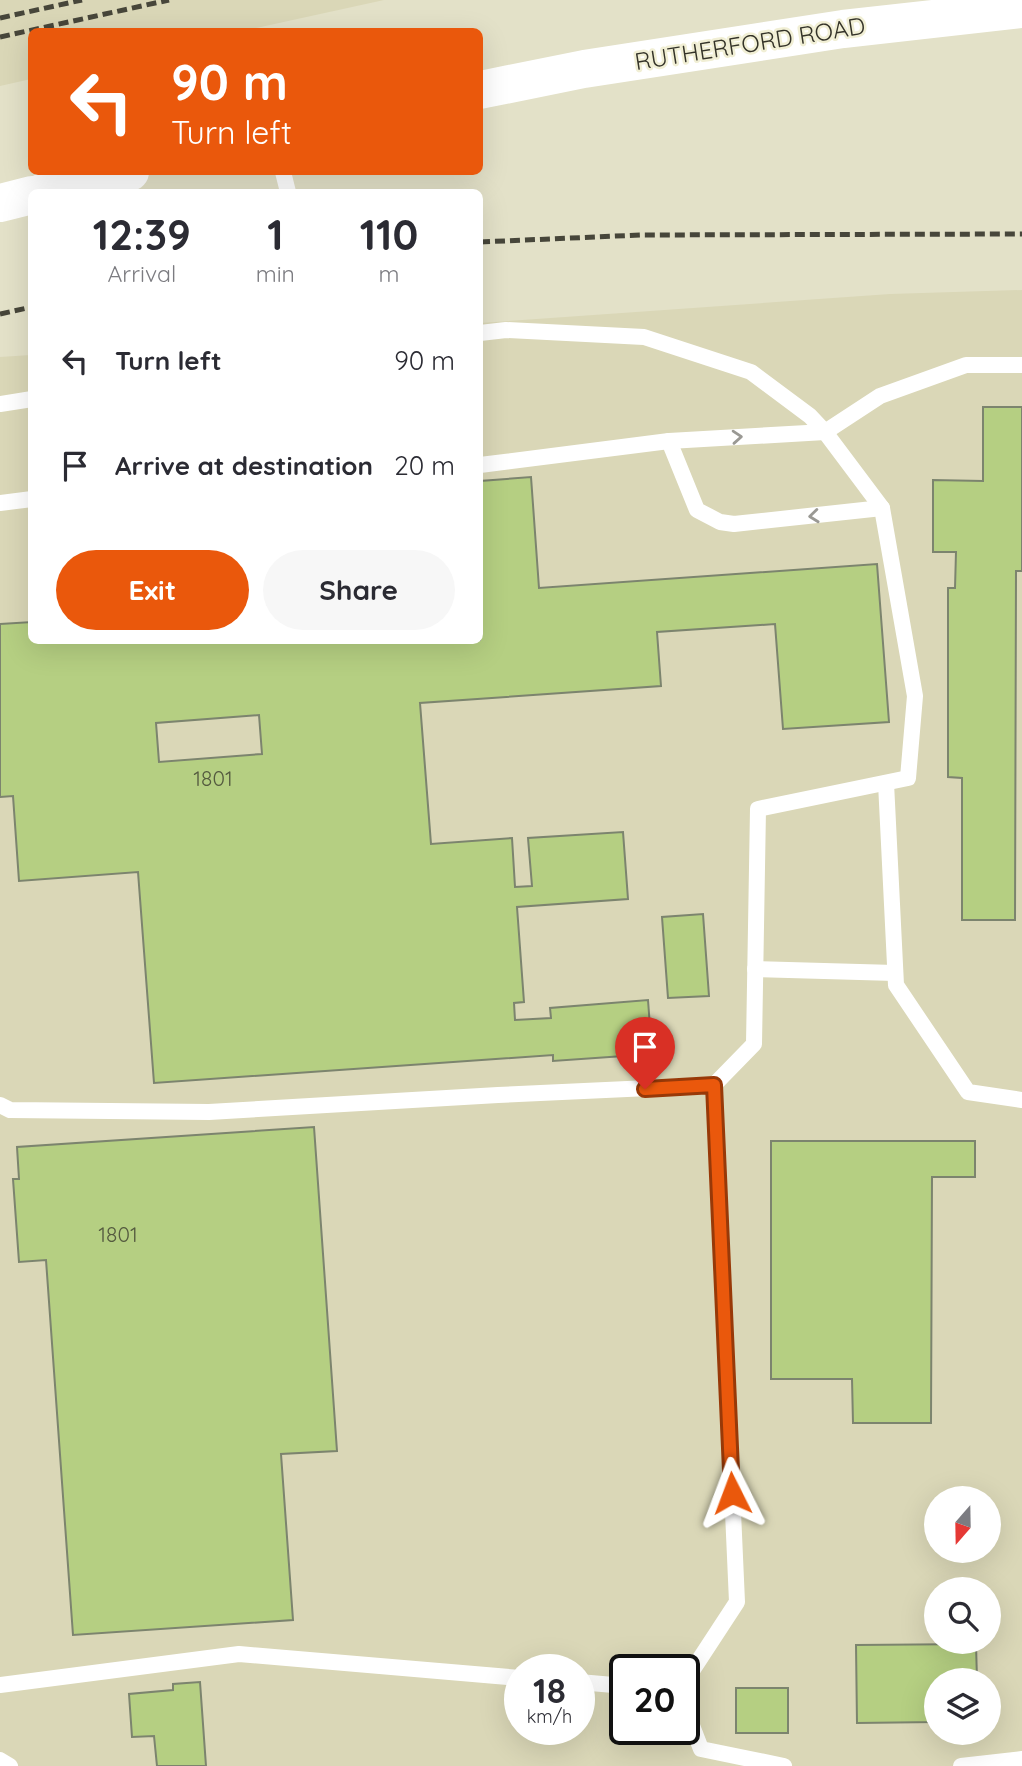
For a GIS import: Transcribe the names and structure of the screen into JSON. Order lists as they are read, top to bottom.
{
  "streets": {
    "street": ["RUTHERFORD ROAD"]
  },
  "house_numbers": ["1801", "1801"],
  "north": "bottom",
  "page": {
    "turn": ["90 m", "Turn left"],
    "eta": [
      "12:39",
      "Arrival",
      "1",
      "min",
      "110",
      "m"
    ],
    "list": [
      {
        "name": "Turn left",
        "value": "90 m"
      },
      {
        "name": "Arrive at destination",
        "value": "20 m"
      }
    ],
    "buttons": ["Exit", "Share"],
    "speed": "18 km/h",
    "limit": "20"
  }
}
